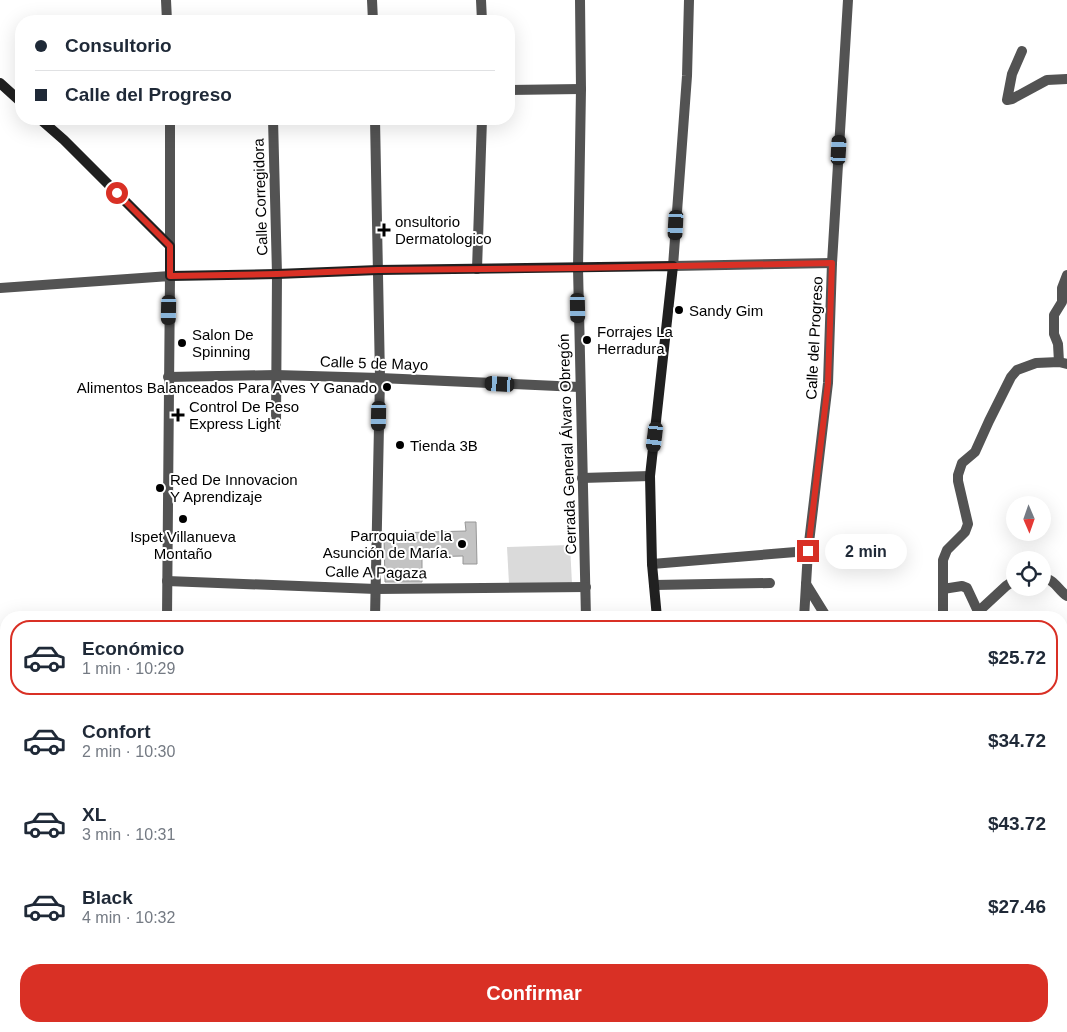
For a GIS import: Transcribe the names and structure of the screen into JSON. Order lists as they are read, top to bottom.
{
  "streets": {
    "street": [
      "Calle Corregidora",
      "Calle del Progreso",
      "Calle 5 de Mayo",
      "Cerrada General Álvaro Obregón",
      "Calle A Pagaza"
    ]
  },
  "crossings": [
    ["Calle Corregidora", "Calle 5 de Mayo"],
    ["Calle 5 de Mayo", "Cerrada General Álvaro Obregón"],
    ["Cerrada General Álvaro Obregón", "Calle A Pagaza"]
  ],
  "places": {
    "health": ["onsultorio Dermatologico", "Control De Peso Express Light"],
    "other": [
      "Sandy Gim",
      "Forrajes La Herradura",
      "Salon De Spinning",
      "Alimentos Balanceados Para Aves Y Ganado",
      "Tienda 3B",
      "Red De Innovacion Y Aprendizaje",
      "Ispet Villanueva Montaño",
      "Parroquia de la Asunción de María."
    ]
  },
  "north": "bottom",
  "page": {
    "banner": ["Consultorio", "Calle del Progreso"],
    "bubble": "2 min",
    "list": [
      {
        "name": "Económico",
        "note": "1 min · 10:29",
        "value": "$25.72"
      },
      {
        "name": "Confort",
        "note": "2 min · 10:30",
        "value": "$34.72"
      },
      {
        "name": "XL",
        "note": "3 min · 10:31",
        "value": "$43.72"
      },
      {
        "name": "Black",
        "note": "4 min · 10:32",
        "value": "$27.46"
      }
    ],
    "buttons": "Confirmar"
  }
}
